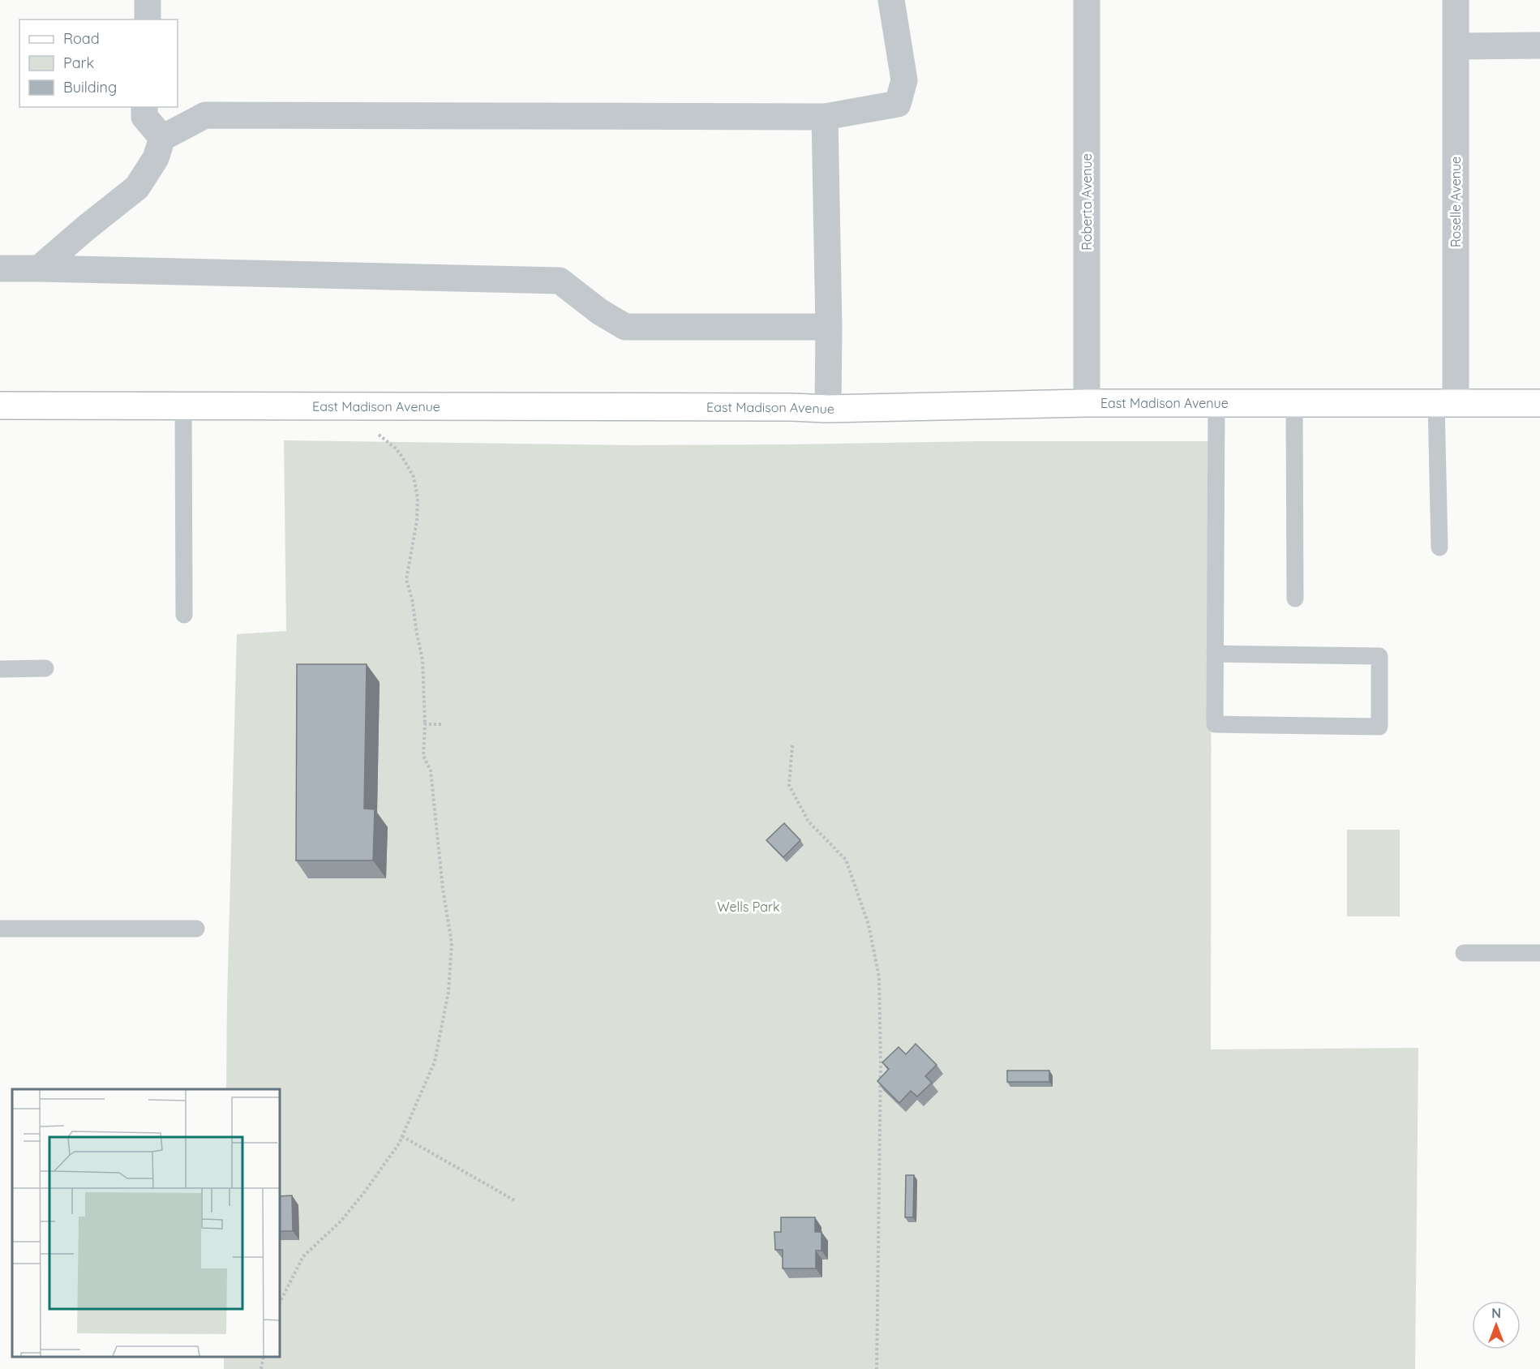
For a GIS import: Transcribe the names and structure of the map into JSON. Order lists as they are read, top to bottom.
{
  "streets": {
    "street": ["Roberta Avenue", "Roselle Avenue", "East Madison Avenue"]
  },
  "crossings": [
    ["Roberta Avenue", "East Madison Avenue"],
    ["Roselle Avenue", "East Madison Avenue"]
  ],
  "parks": ["Wells Park"],
  "legend": ["Road", "Park", "Building"],
  "north": "top"
}
